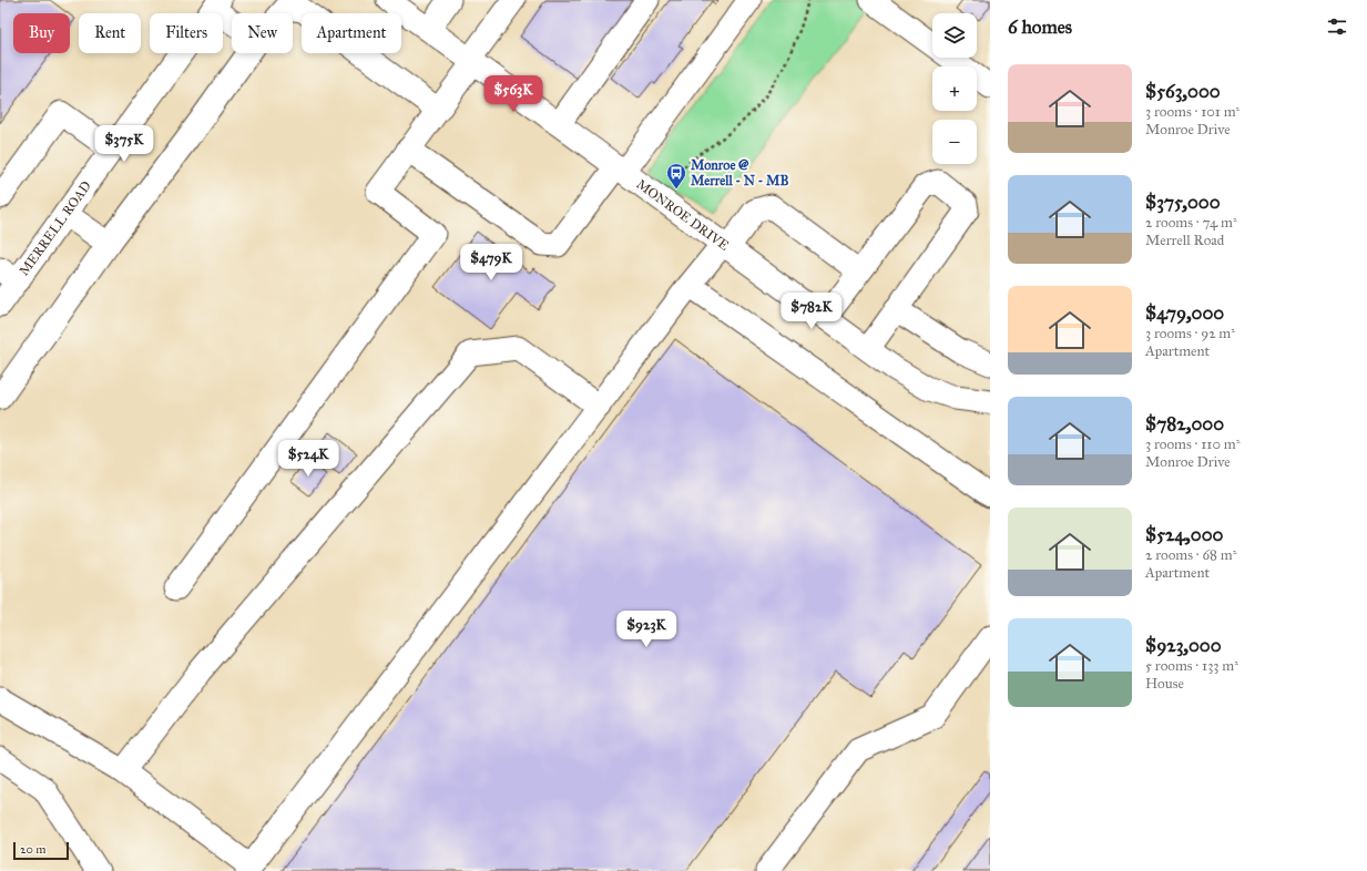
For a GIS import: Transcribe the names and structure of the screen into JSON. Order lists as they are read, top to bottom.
{
  "streets": {
    "street": ["MONROE DRIVE", "MERRELL ROAD"]
  },
  "places": {
    "bus stop": ["Monroe @ Merrell - N - MB"]
  },
  "scale_bar": "20 m",
  "page": {
    "heading": "6 homes",
    "map_buttons": ["+", "−"],
    "chip": [
      "Buy",
      "Rent",
      "Filters",
      "New",
      "Apartment"
    ],
    "list": [
      {
        "name": "$563,000",
        "note": "3 rooms · 101 m² · Monroe Drive"
      },
      {
        "name": "$375,000",
        "note": "2 rooms · 74 m² · Merrell Road"
      },
      {
        "name": "$479,000",
        "note": "3 rooms · 92 m² · Apartment"
      },
      {
        "name": "$782,000",
        "note": "3 rooms · 110 m² · Monroe Drive"
      },
      {
        "name": "$524,000",
        "note": "2 rooms · 68 m² · Apartment"
      },
      {
        "name": "$923,000",
        "note": "5 rooms · 133 m² · House"
      }
    ],
    "price": [
      "$563K",
      "$375K",
      "$479K",
      "$782K",
      "$524K",
      "$923K"
    ],
    "scale": "20 m"
  }
}
